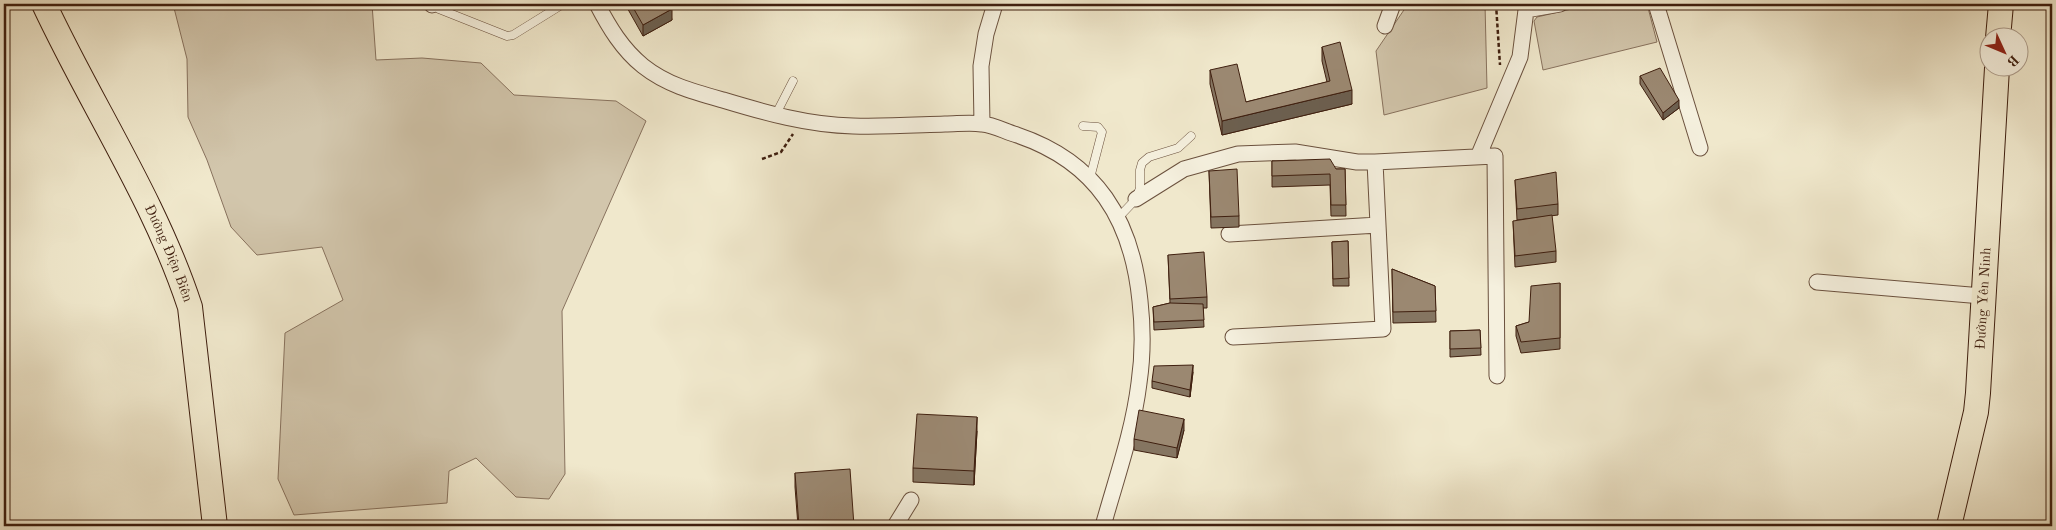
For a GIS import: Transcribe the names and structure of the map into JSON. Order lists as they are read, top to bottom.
{
  "streets": {
    "main road": ["Đường Điện Biên", "Đường Yên Ninh"]
  },
  "north": "bottom right"
}
